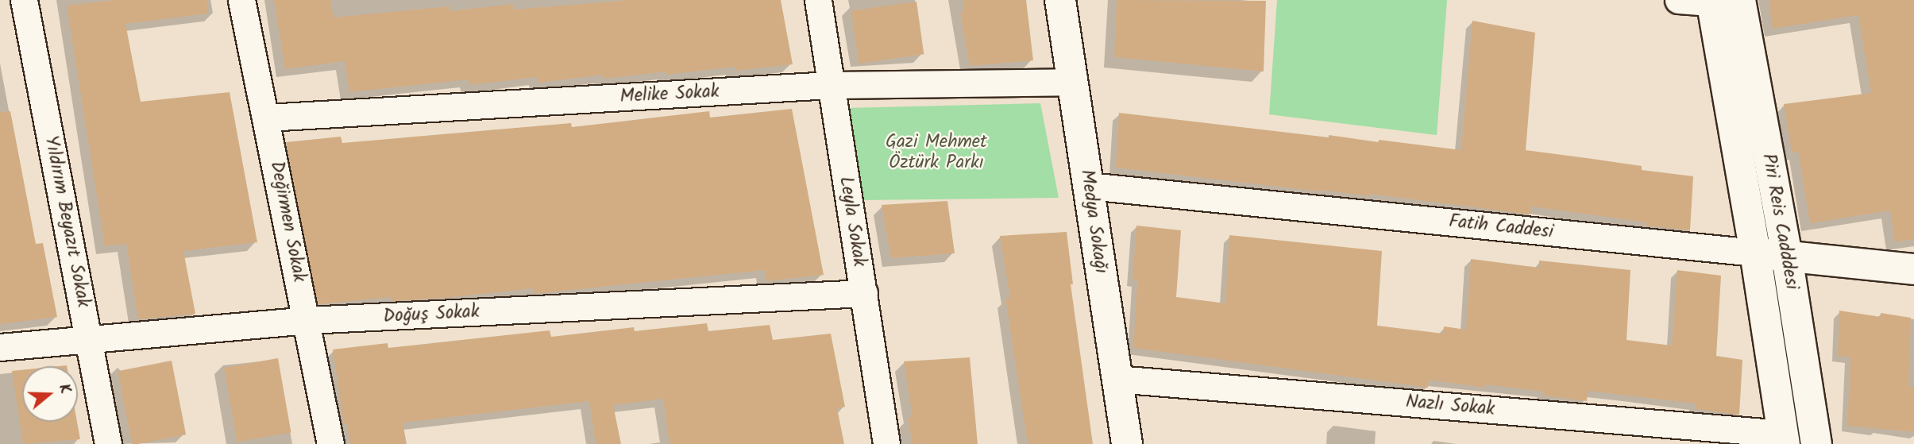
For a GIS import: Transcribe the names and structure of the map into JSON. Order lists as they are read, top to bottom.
{
  "streets": {
    "main road": ["Medya Sokağı", "Piri Reis Cadddesi", "Fatih Caddesi"],
    "street": [
      "Melike Sokak",
      "Yıldırım Beyazıt Sokak",
      "Değirmen Sokak",
      "Leyla Sokak",
      "Doğuş Sokak",
      "Nazlı Sokak"
    ]
  },
  "crossings": [
    ["Melike Sokak", "Değirmen Sokak"],
    ["Melike Sokak", "Leyla Sokak"],
    ["Melike Sokak", "Medya Sokağı"],
    ["Yıldırım Beyazıt Sokak", "Doğuş Sokak"],
    ["Değirmen Sokak", "Doğuş Sokak"],
    ["Leyla Sokak", "Doğuş Sokak"],
    ["Medya Sokağı", "Fatih Caddesi"],
    ["Medya Sokağı", "Nazlı Sokak"],
    ["Piri Reis Cadddesi", "Fatih Caddesi"],
    ["Piri Reis Cadddesi", "Nazlı Sokak"]
  ],
  "parks": ["Gazi Mehmet Öztürk Parkı"],
  "north": "right"
}
